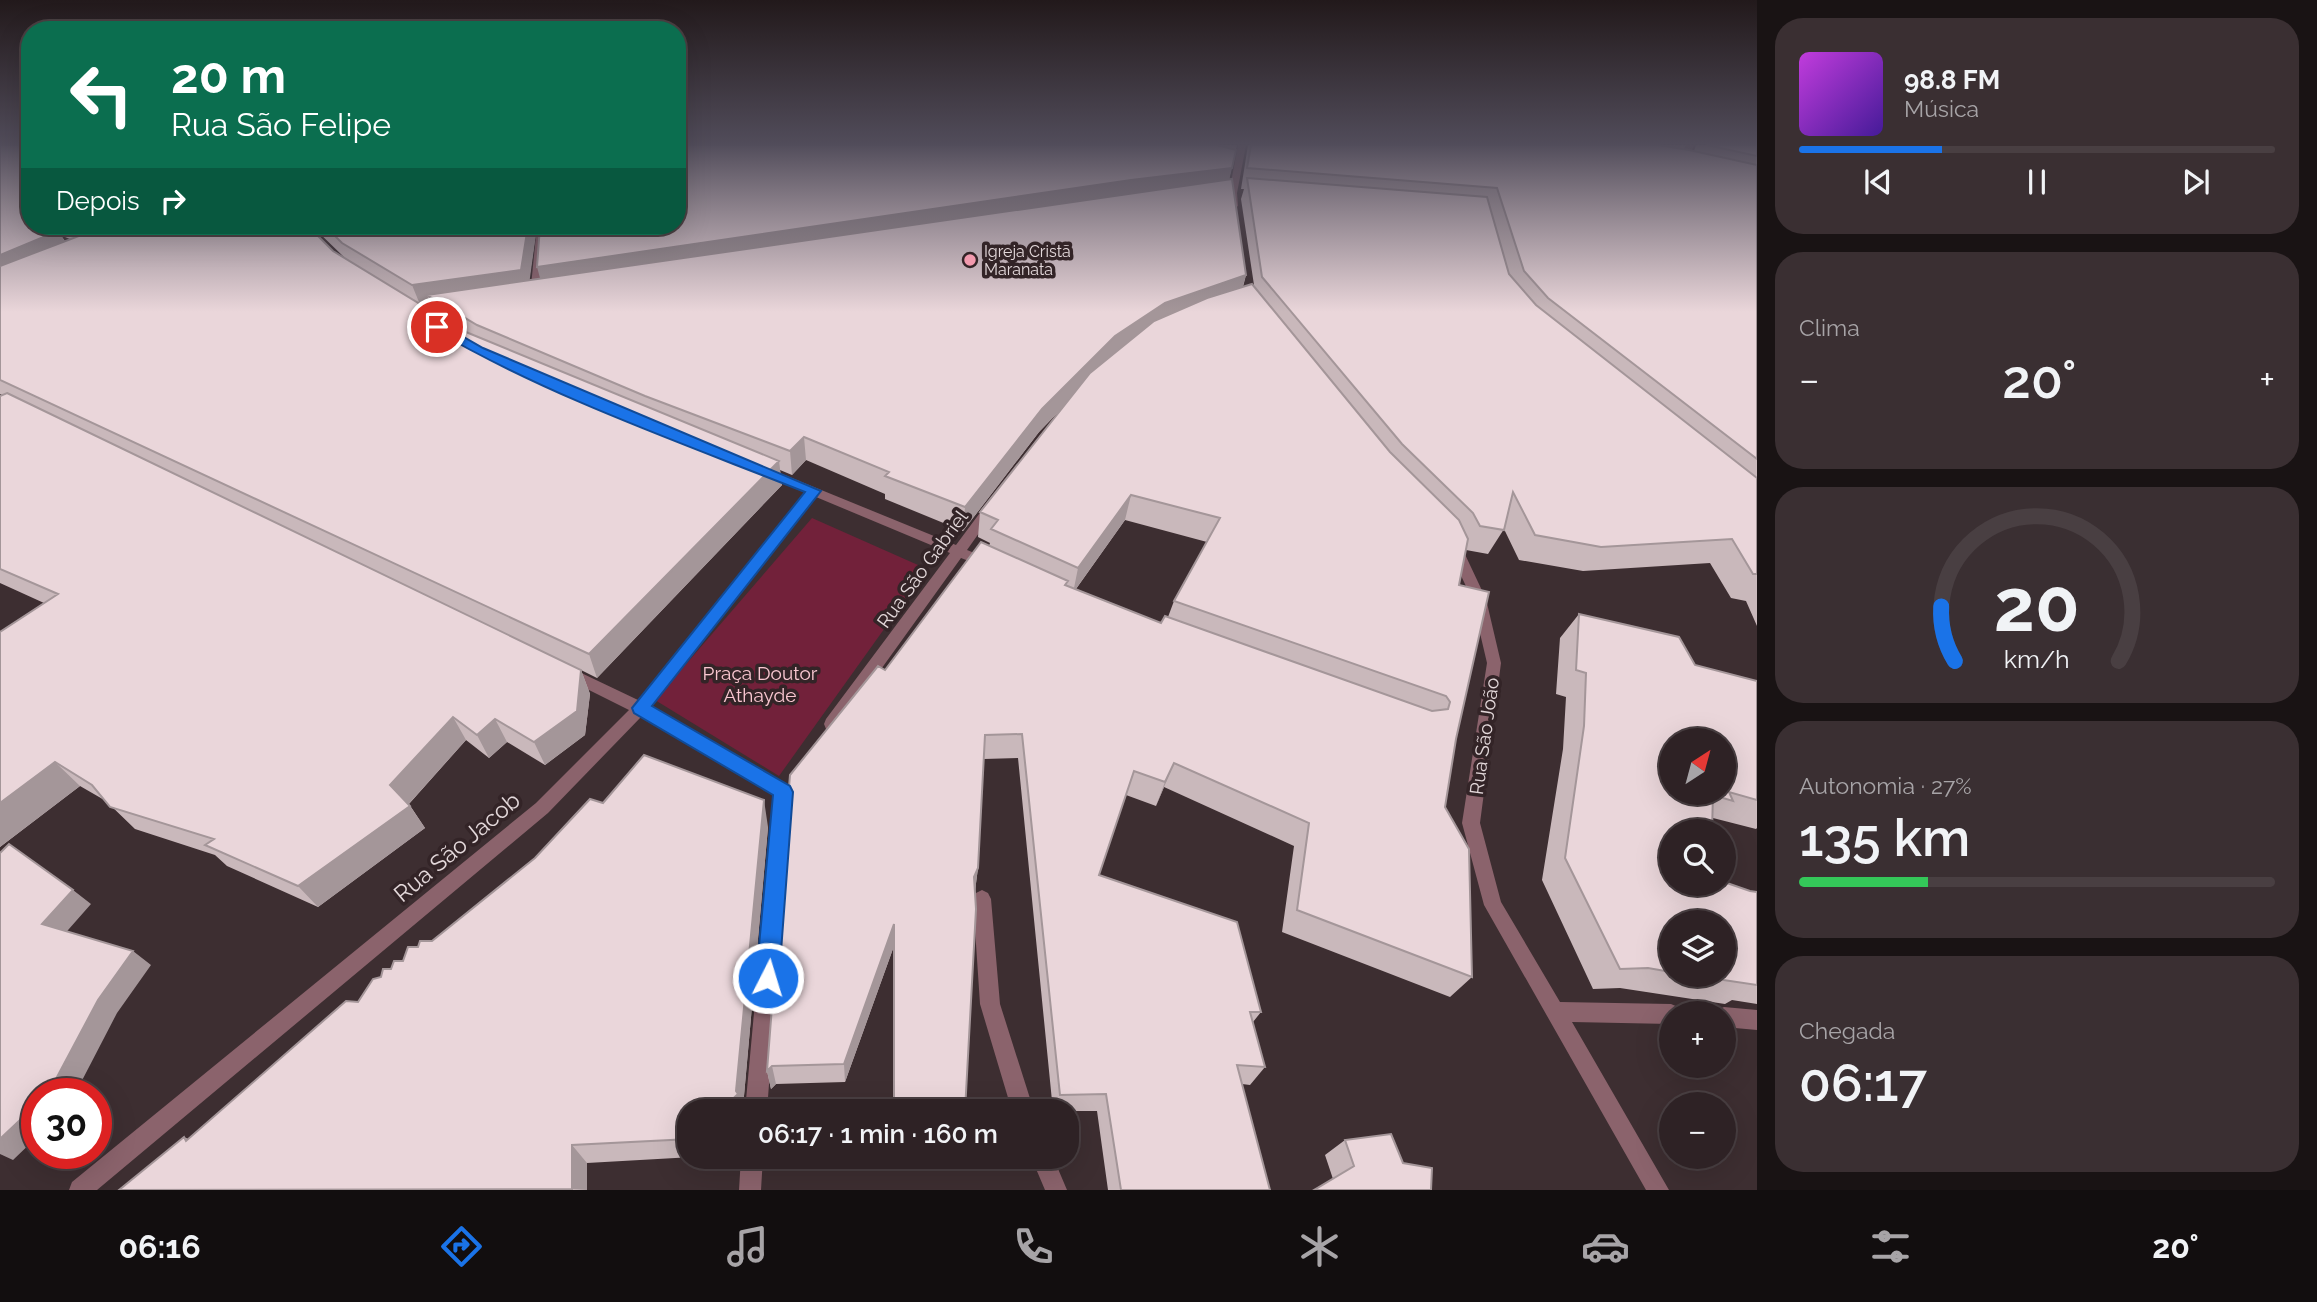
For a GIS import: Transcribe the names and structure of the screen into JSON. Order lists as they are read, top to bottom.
{
  "streets": {
    "street": ["Rua São Gabriel", "Rua São João", "Rua São Jacob"]
  },
  "parks": ["Praça Doutor Athayde"],
  "places": ["Igreja Cristã Maranata"],
  "north": "top right",
  "page": {
    "turn": ["20 m", "Rua São Felipe"],
    "song": ["98.8 FM", "Música"],
    "then": "Depois",
    "tile": [
      "Clima",
      ["Autonomia · 27%", "135 km"],
      ["Chegada", "06:17"]
    ],
    "heat": ["−", "20°", "+"],
    "map_buttons": ["+", "−"],
    "limit": "30",
    "trip": "06:17 · 1 min · 160 m",
    "tabs": ["06:16", "20°"],
    "gauge": ["20", "km/h"]
  }
}
